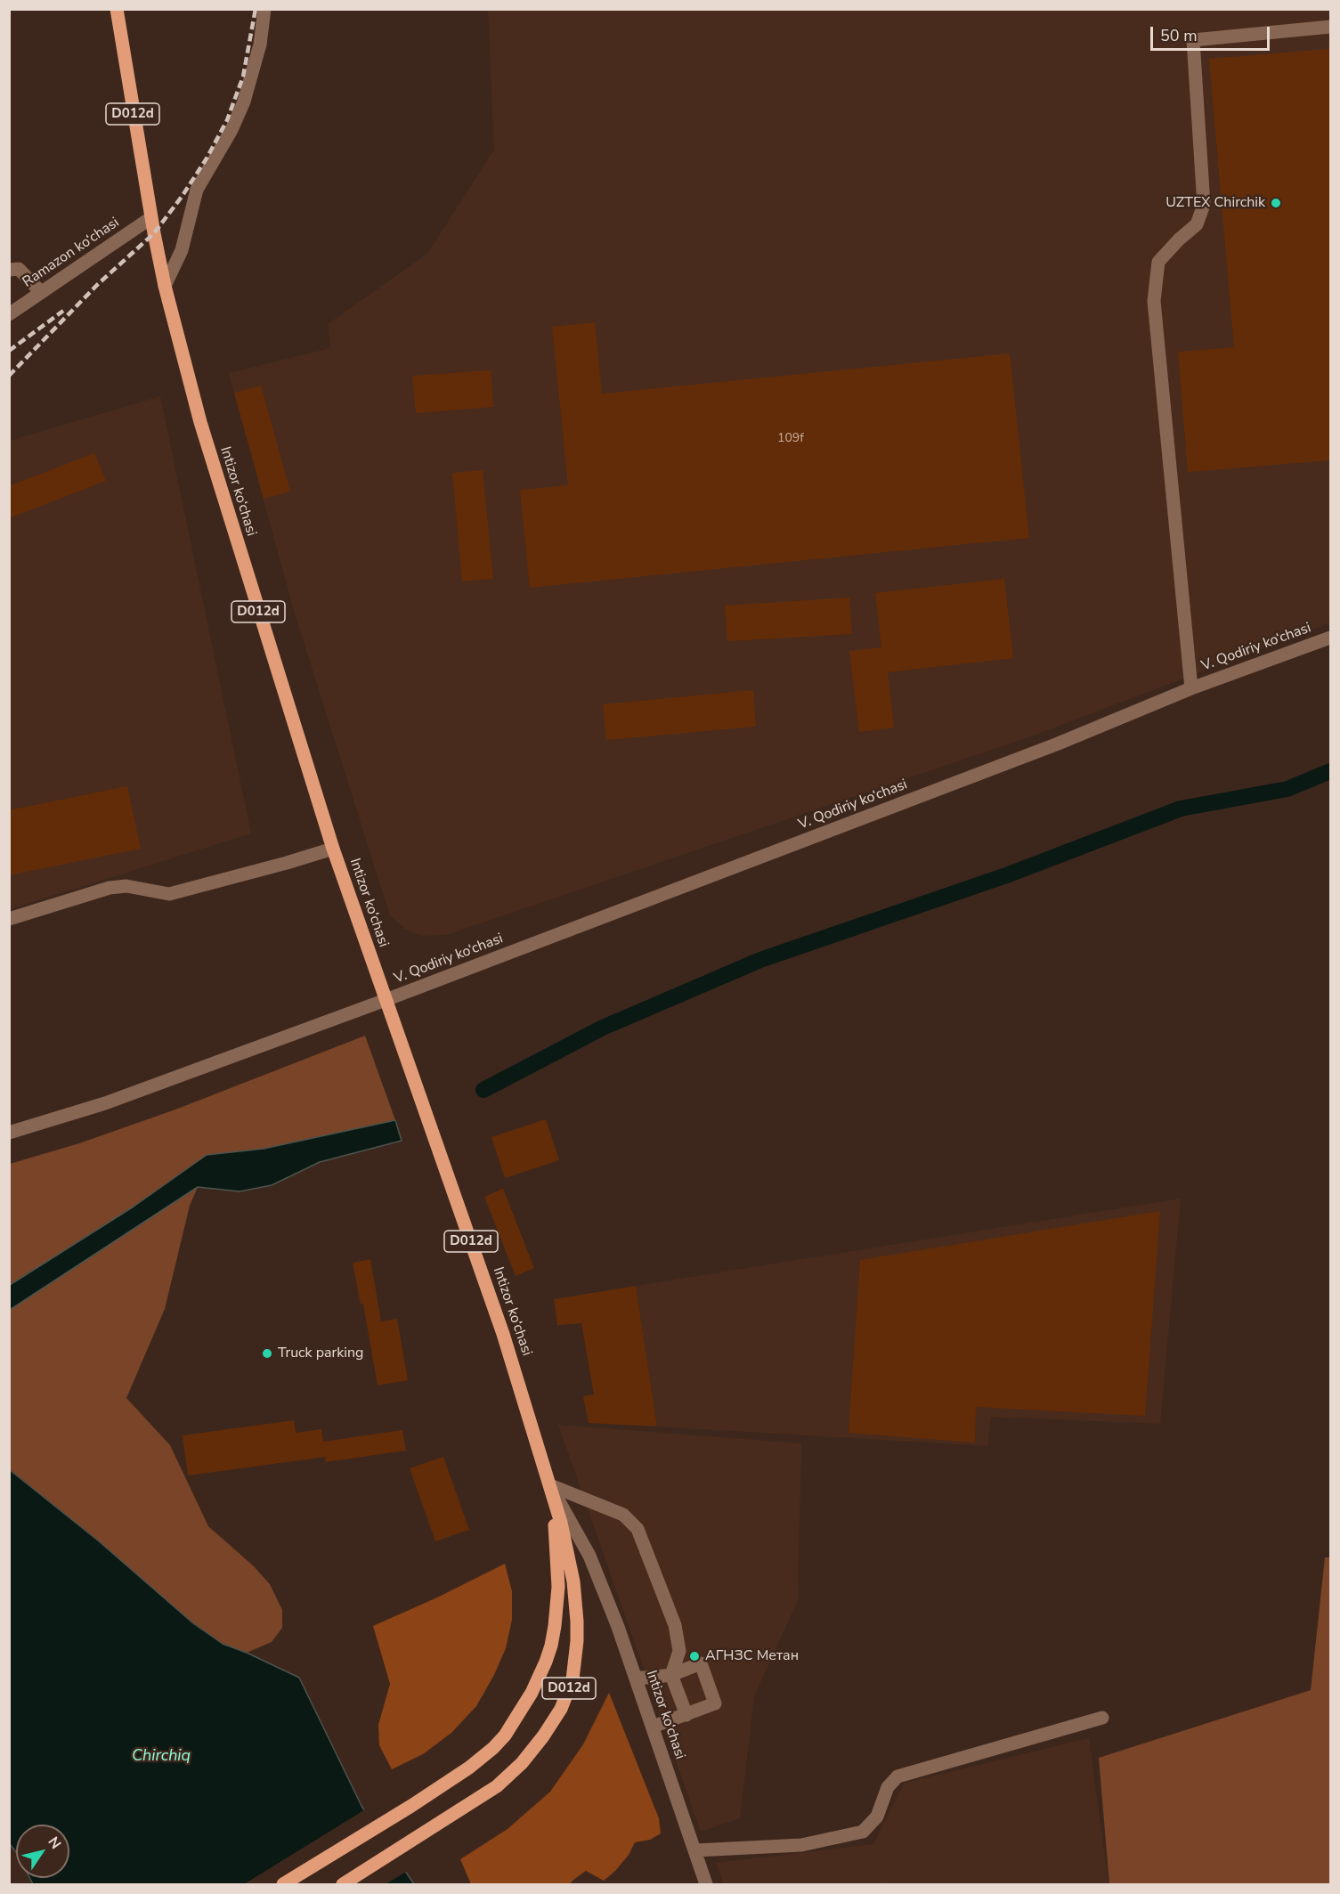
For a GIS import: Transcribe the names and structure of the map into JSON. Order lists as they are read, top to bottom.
{
  "streets": {
    "main road": ["D012d", "Intizor ko‘chasi"],
    "street": ["Ramazon ko‘chasi", "V. Qodiriy ko‘chasi"]
  },
  "crossings": [
    ["D012d", "Intizor ko‘chasi"],
    ["Ramazon ko‘chasi", "Intizor ko‘chasi"],
    ["Intizor ko‘chasi", "V. Qodiriy ko‘chasi"]
  ],
  "water": ["Chirchiq"],
  "places": ["UZTEX Chirchik", "Truck parking", "АГНЗС Метан"],
  "house_numbers": ["109f"],
  "scale_bar": "50 m",
  "north": "top right"
}
